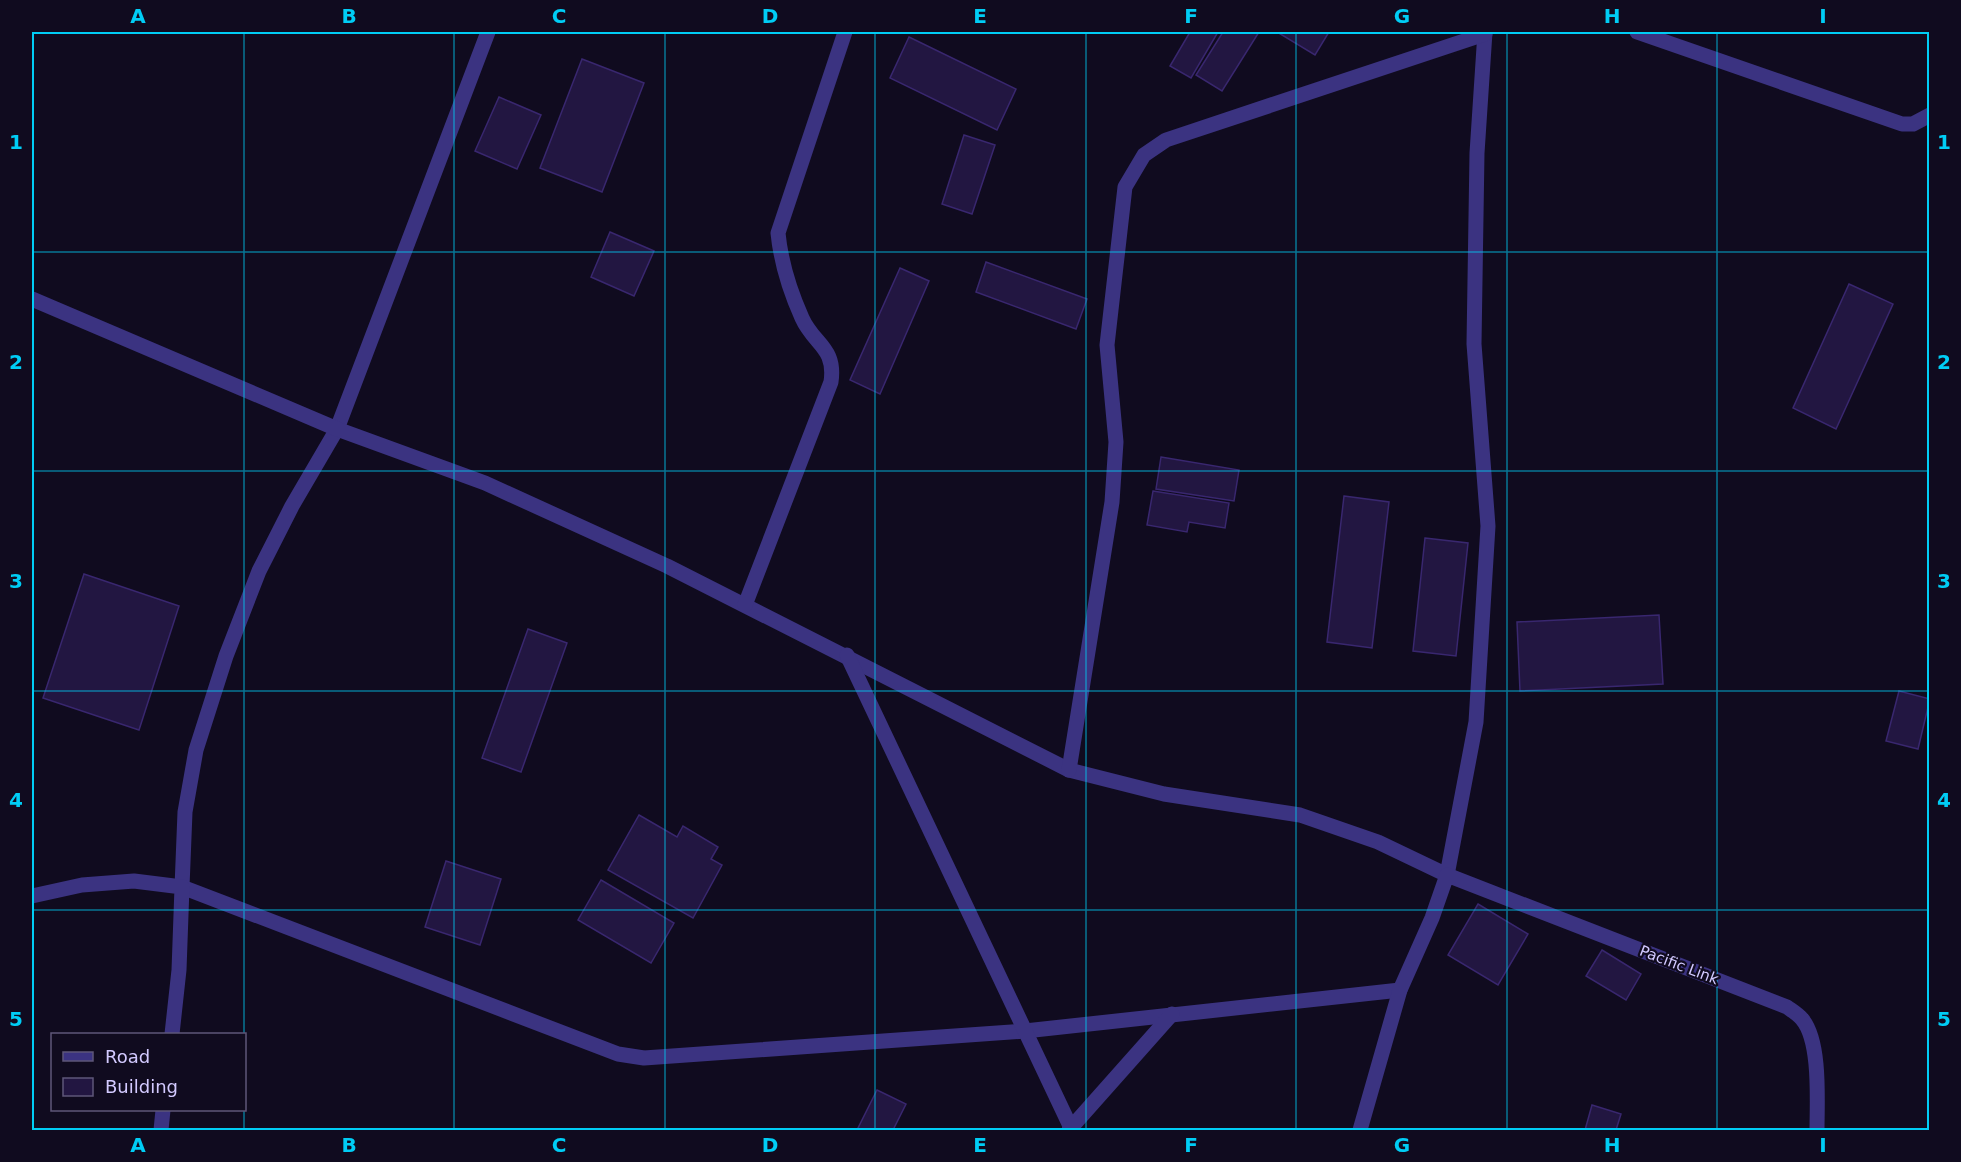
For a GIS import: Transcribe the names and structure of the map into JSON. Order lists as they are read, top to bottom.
{
  "streets": {
    "street": ["Pacific Link"]
  },
  "legend": ["Road", "Building"],
  "grid": {
    "columns": [
      "A",
      "B",
      "C",
      "D",
      "E",
      "F",
      "G",
      "H",
      "I"
    ],
    "rows": [
      "1",
      "2",
      "3",
      "4",
      "5"
    ]
  }
}
